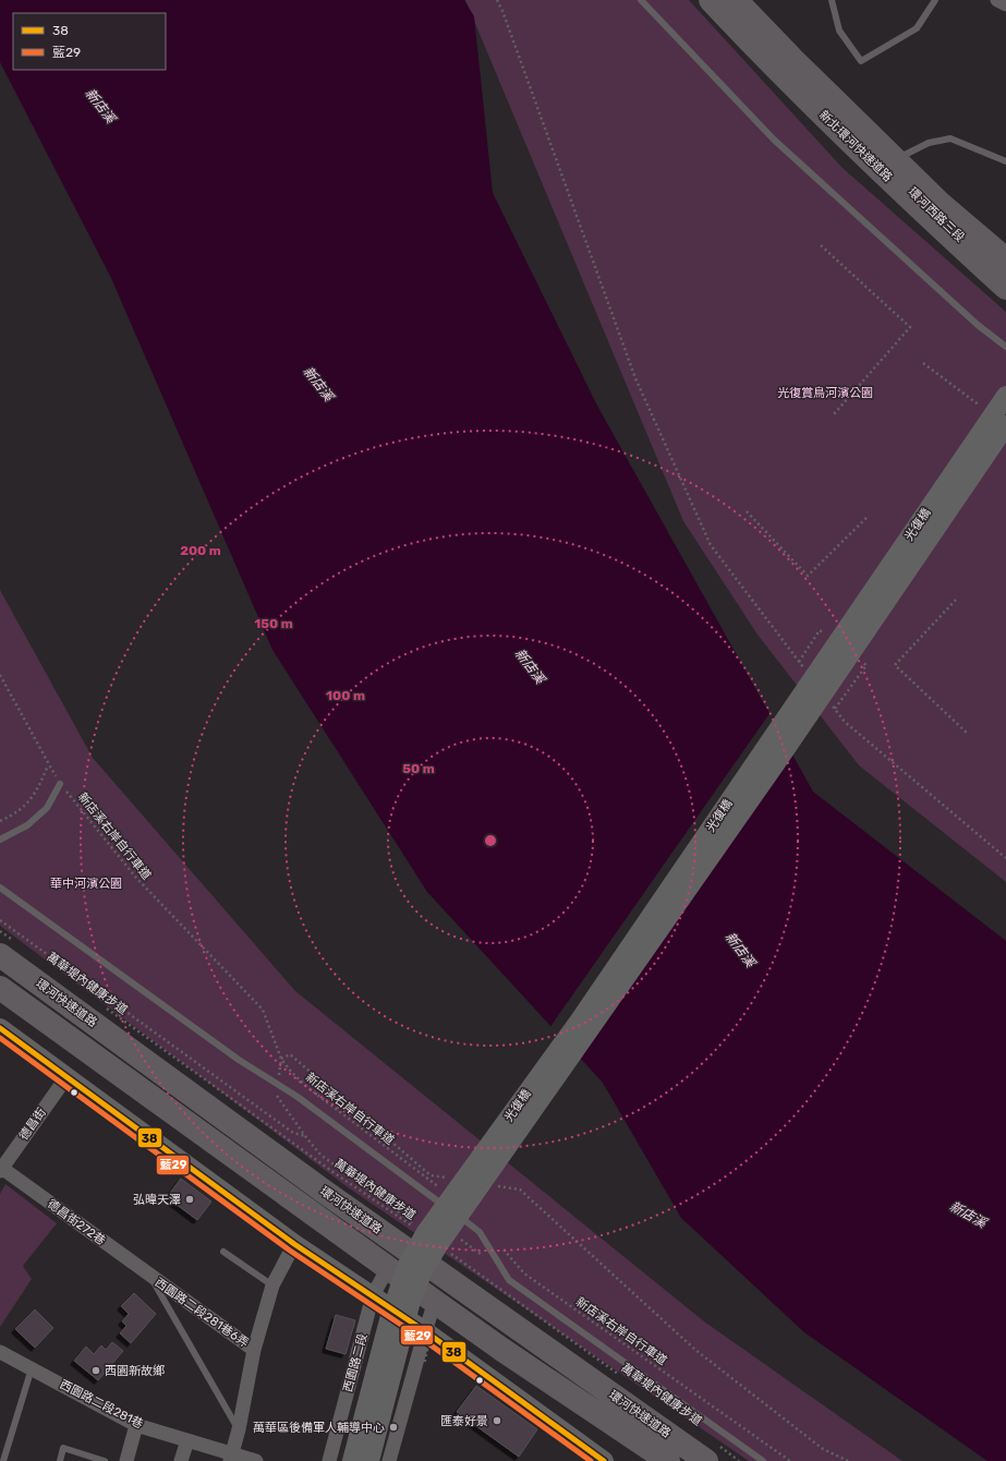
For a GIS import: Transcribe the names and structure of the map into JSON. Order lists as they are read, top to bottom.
{
  "streets": {
    "highway": ["新北環河快速道路", "環河快速道路"],
    "main road": ["環河西路三段", "光復橋"],
    "street": [
      "德昌街",
      "德昌街272巷",
      "西園路二段281巷6弄",
      "西園路二段",
      "西園路二段281巷"
    ],
    "path": ["新店溪右岸自行車道", "萬華堤內健康步道"]
  },
  "crossings": [
    ["光復橋", "萬華堤內健康步道"],
    ["環河快速道路", "西園路二段"],
    ["德昌街", "德昌街272巷"],
    ["德昌街272巷", "西園路二段281巷6弄"],
    ["西園路二段281巷6弄", "西園路二段281巷"]
  ],
  "water": ["新店溪"],
  "parks": ["光復賞鳥河濱公園", "華中河濱公園"],
  "places": [
    "弘暐天澤",
    "西園新故鄉",
    "匯泰好景",
    "萬華區後備軍人輔導中心"
  ],
  "lines": ["transit line 38", "transit line 藍29"],
  "legend": ["38", "藍29"],
  "rings": [
    "200 m",
    "150 m",
    "100 m",
    "50 m"
  ]
}
